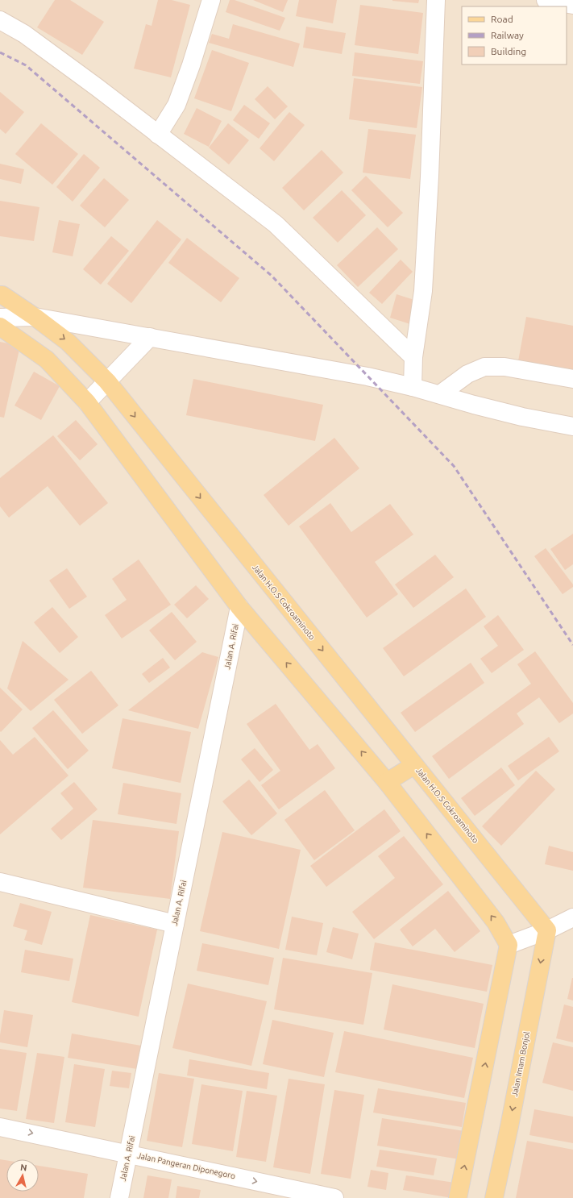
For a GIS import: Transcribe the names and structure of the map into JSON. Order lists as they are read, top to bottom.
{
  "streets": {
    "main road": ["Jalan H.O.S Cokroaminoto", "Jalan Imam Bonjol"],
    "street": ["Jalan A. Rifai", "Jalan Pangeran Diponegoro"]
  },
  "crossings": [
    ["Jalan H.O.S Cokroaminoto", "Jalan Imam Bonjol"],
    ["Jalan A. Rifai", "Jalan Pangeran Diponegoro"]
  ],
  "one_way": ["Jalan Pangeran Diponegoro"],
  "legend": ["Road", "Railway", "Building"],
  "north": "top"
}
